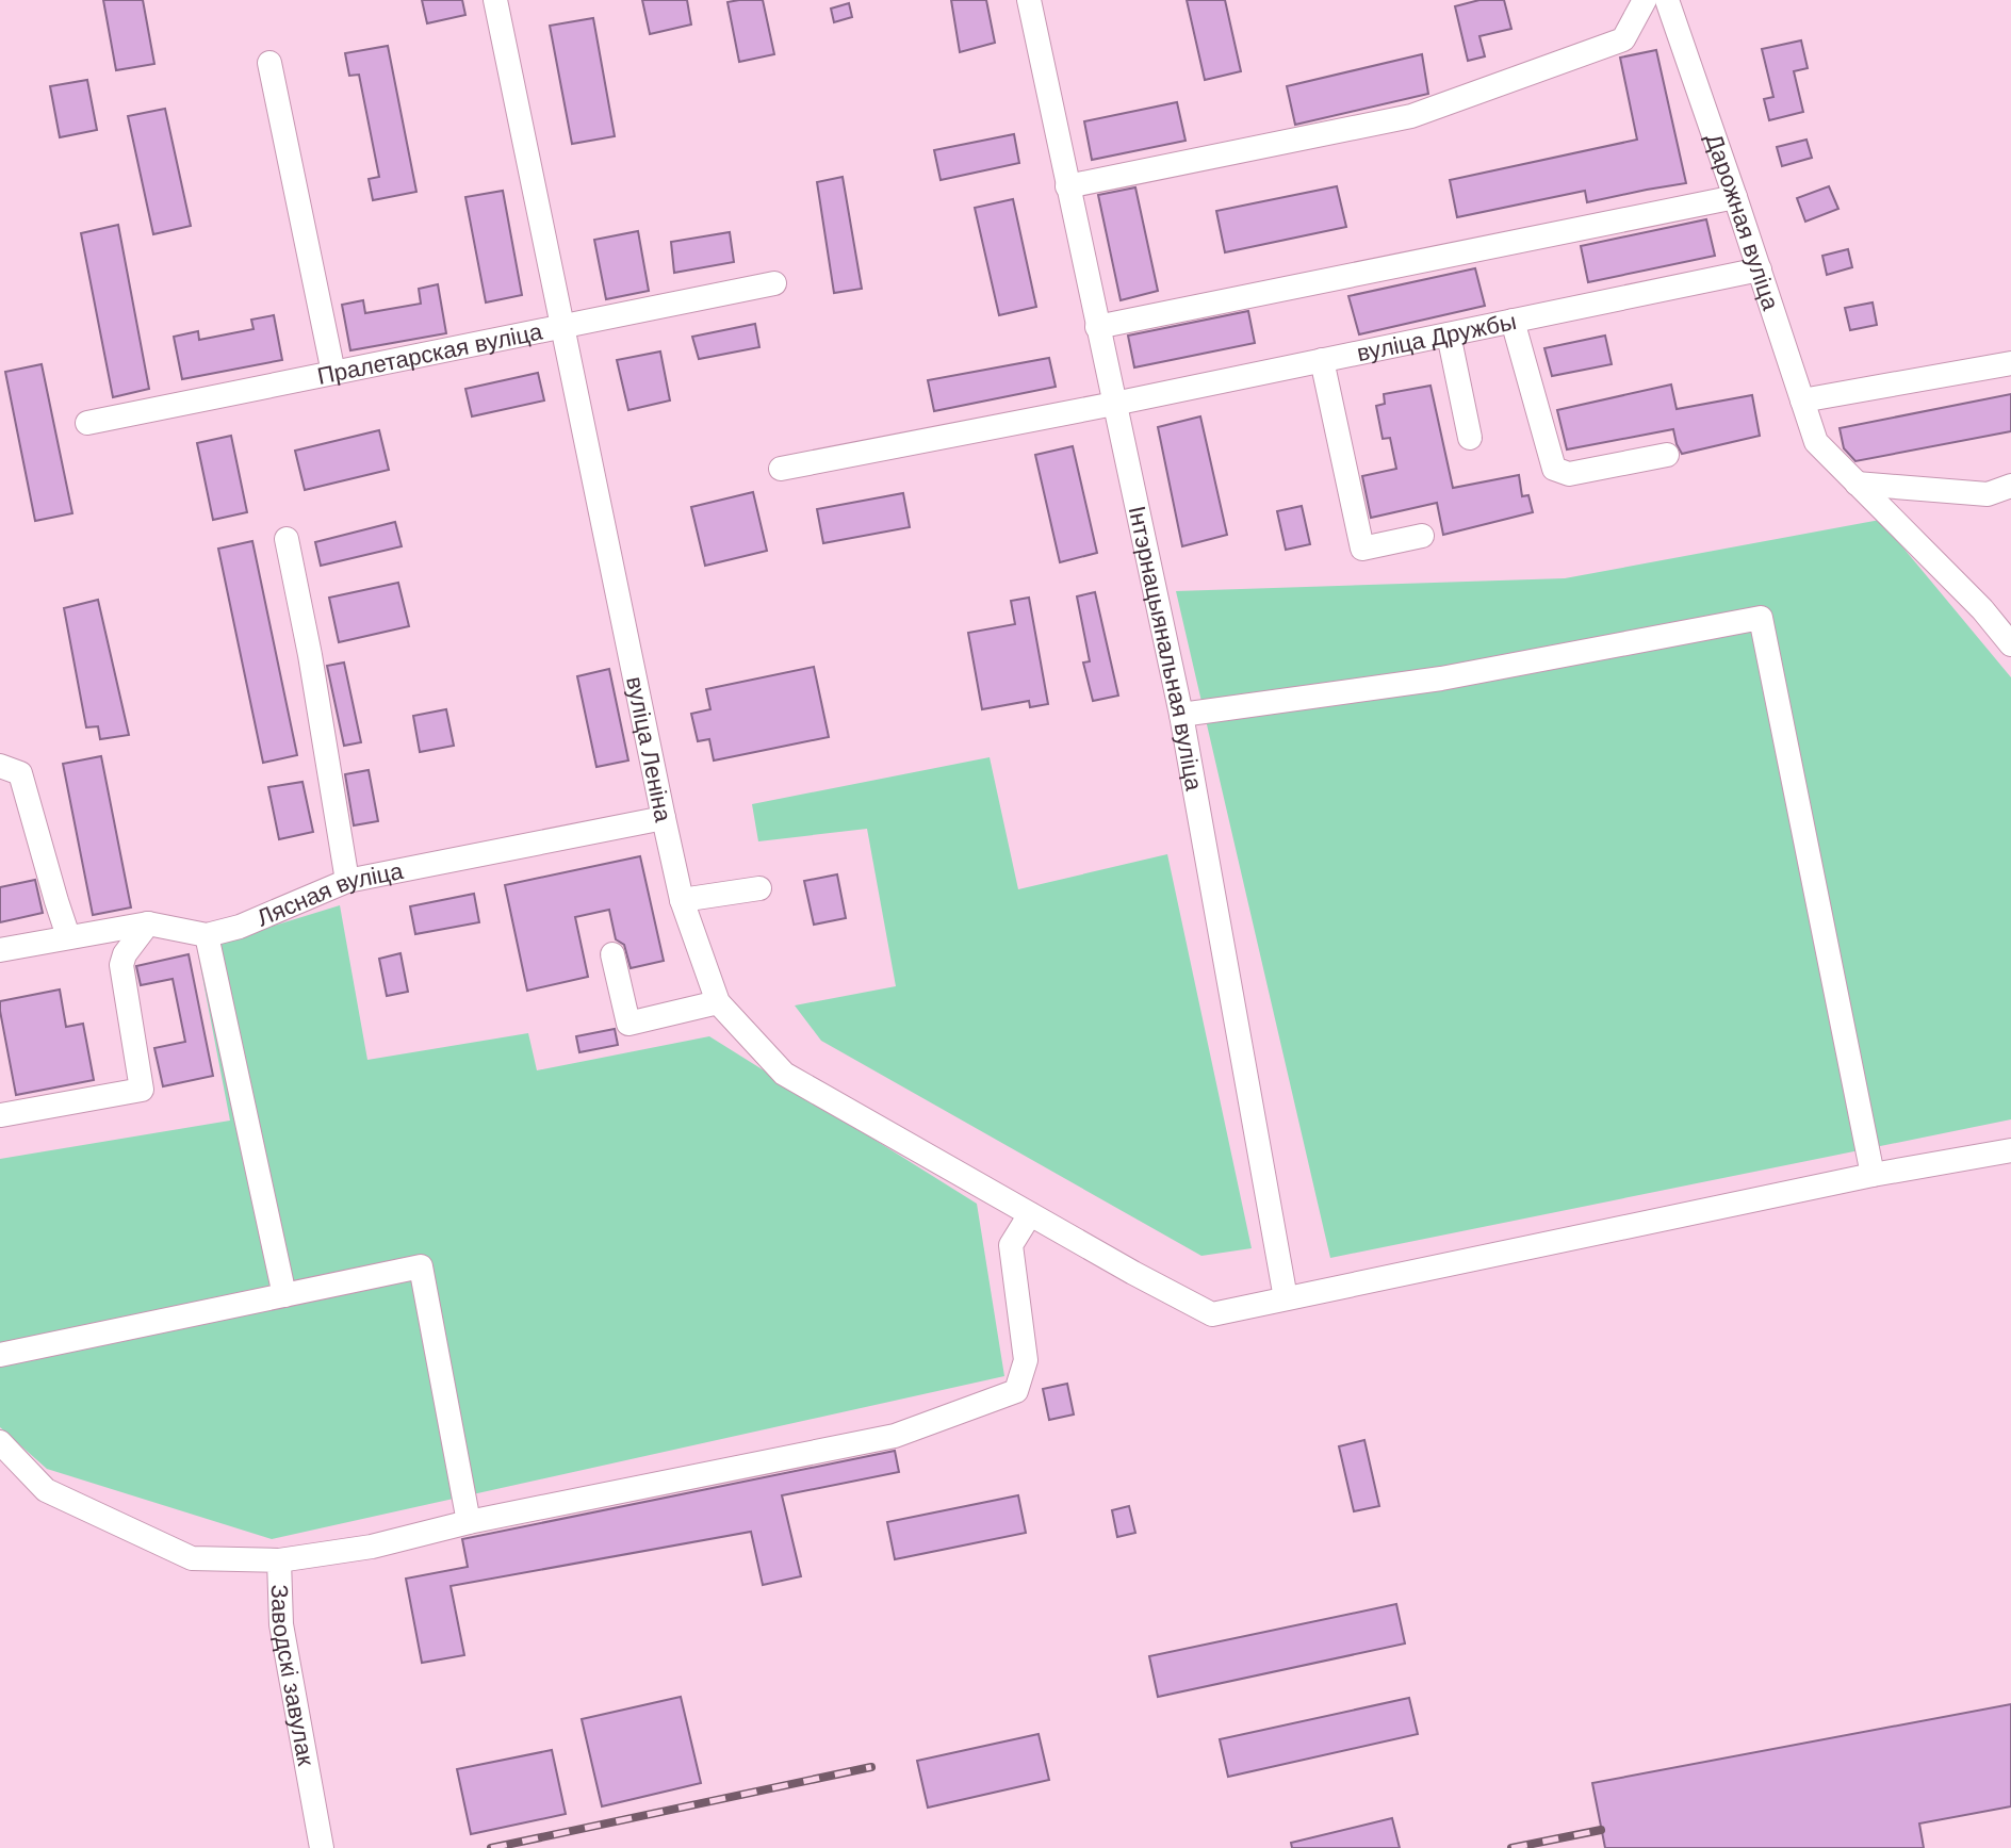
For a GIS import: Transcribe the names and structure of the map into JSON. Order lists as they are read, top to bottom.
{
  "streets": {
    "street": [
      "Дарожная вуліца",
      "вуліца Дружбы",
      "Пралетарская вуліца",
      "Інтэрнацыянальная вуліца",
      "вуліца Леніна",
      "Лясная вуліца",
      "Заводскі завулак"
    ]
  },
  "crossings": [
    ["Дарожная вуліца", "вуліца Дружбы"],
    ["вуліца Дружбы", "Інтэрнацыянальная вуліца"],
    ["Пралетарская вуліца", "вуліца Леніна"],
    ["Інтэрнацыянальная вуліца", "вуліца Леніна"],
    ["вуліца Леніна", "Лясная вуліца"]
  ]
}
